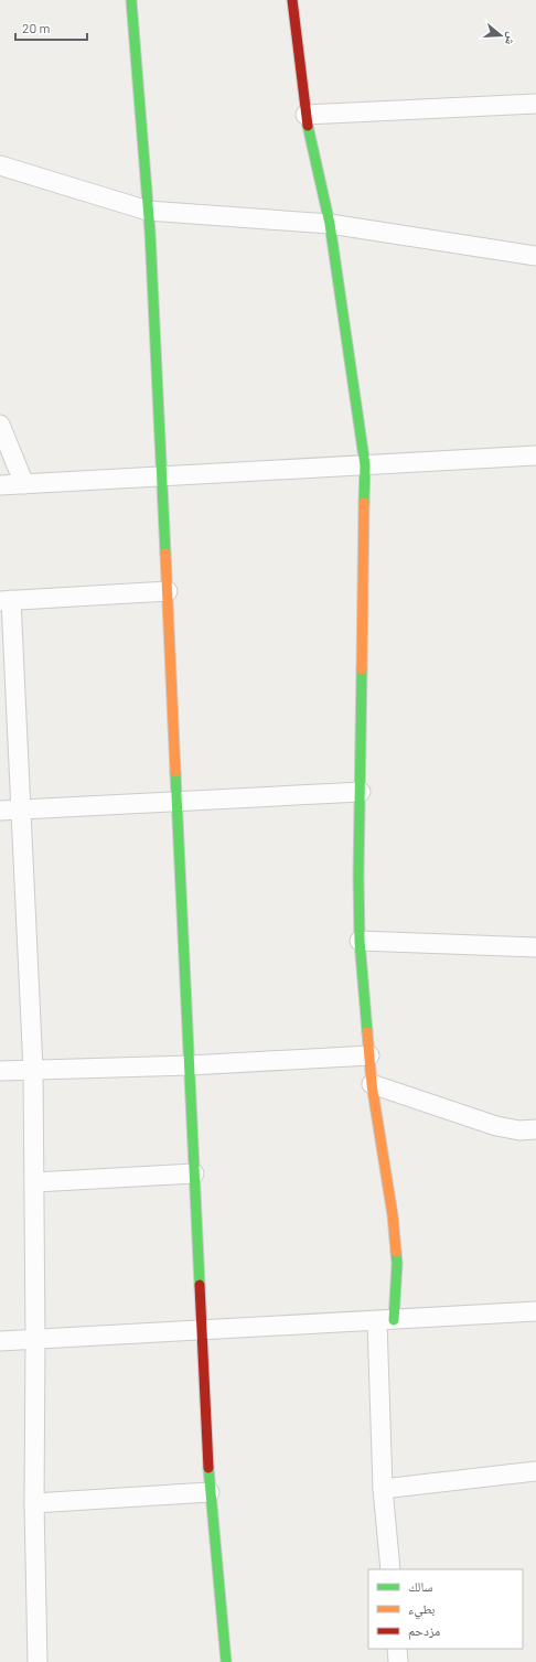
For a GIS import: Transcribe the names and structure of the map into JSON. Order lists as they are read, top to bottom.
{
  "legend": ["سالك", "بطيء", "مزدحم"],
  "scale_bar": "20 m",
  "north": "right"
}
